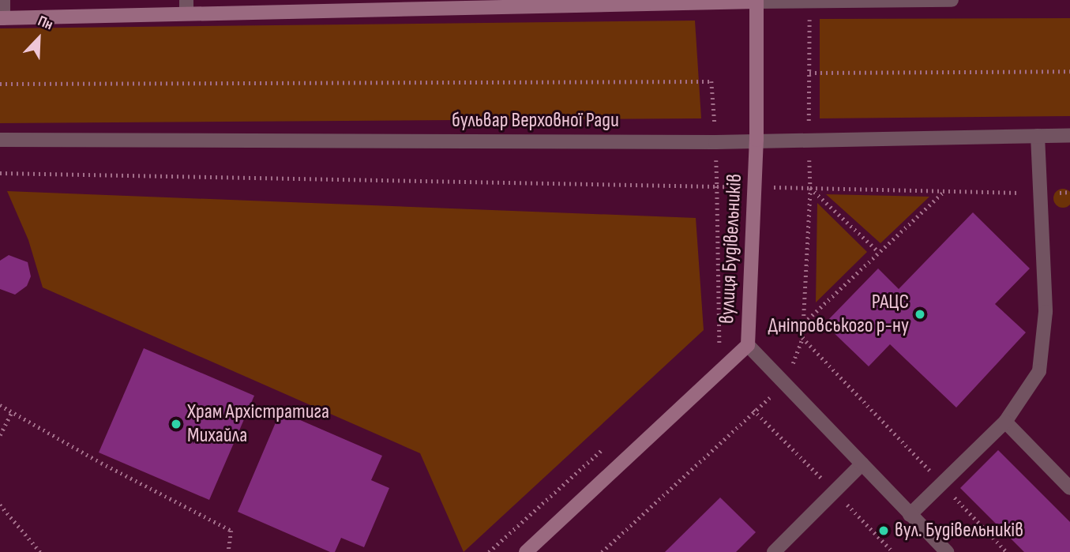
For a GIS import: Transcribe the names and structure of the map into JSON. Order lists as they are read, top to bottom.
{
  "streets": {
    "main road": ["вулиця Будівельників"],
    "street": ["бульвар Верховної Ради"]
  },
  "crossings": [
    ["бульвар Верховної Ради", "вулиця Будівельників"]
  ],
  "places": ["РАЦС Дніпровського р-ну", "Храм Архістратига Михайла", "вул. Будівельників"],
  "north": "top right"
}
